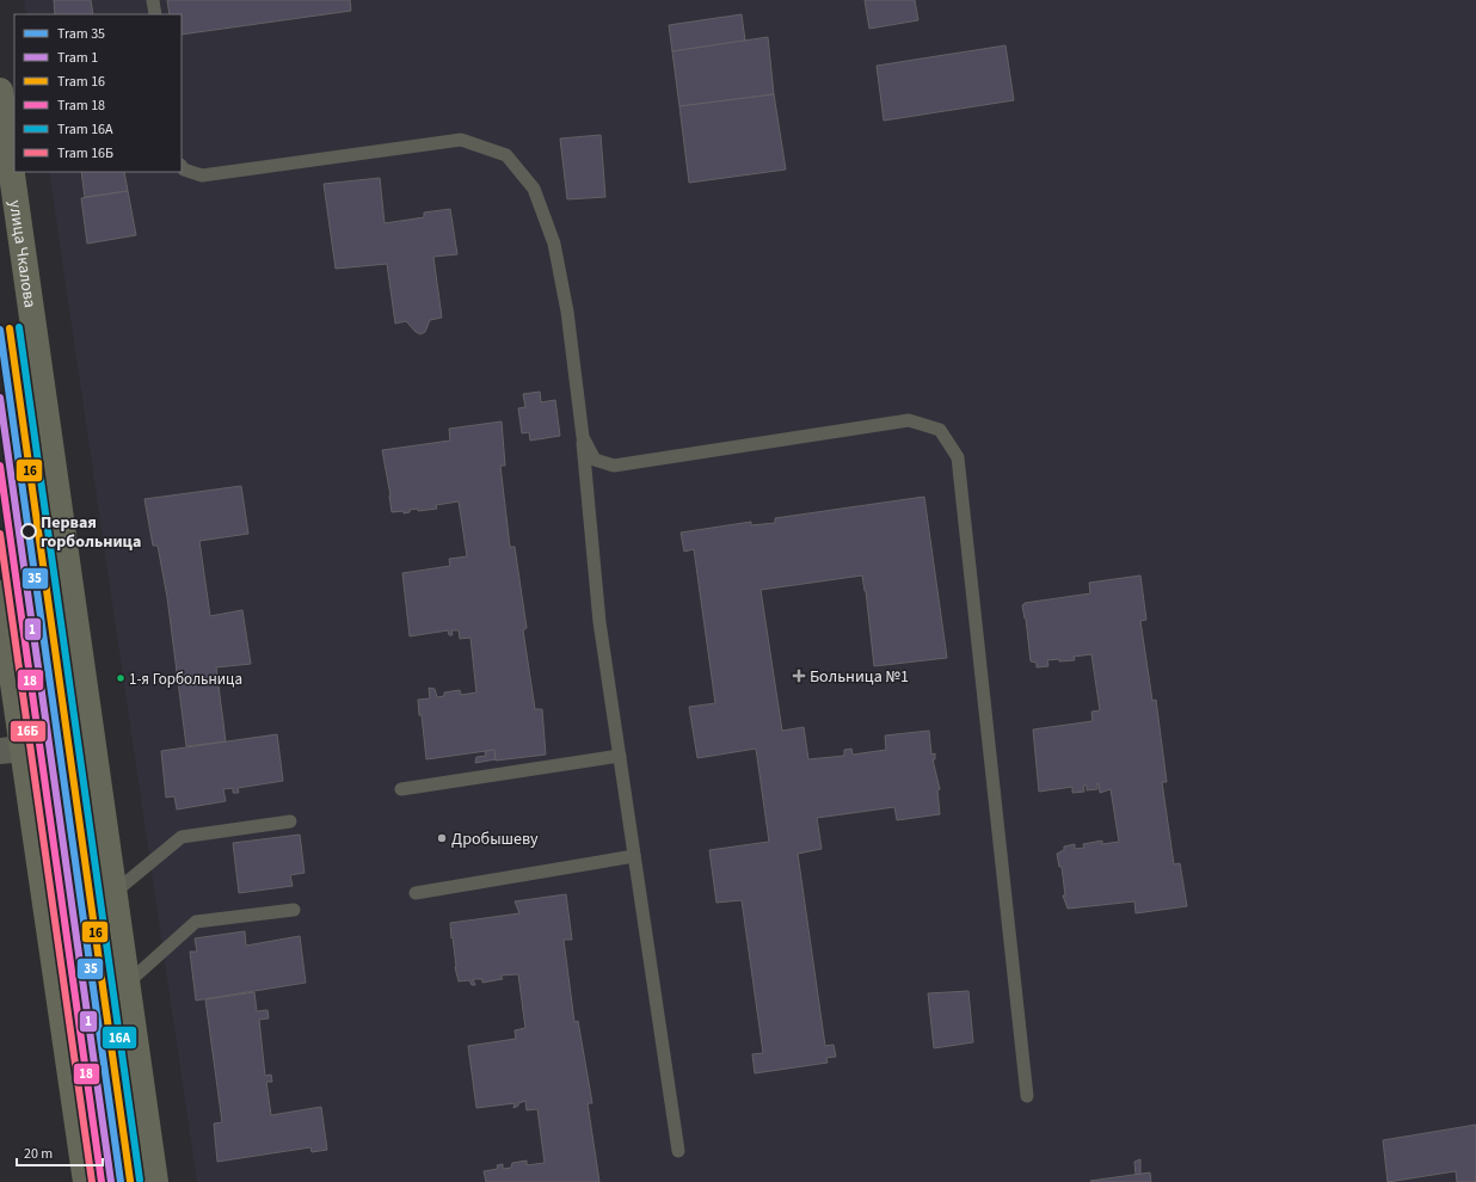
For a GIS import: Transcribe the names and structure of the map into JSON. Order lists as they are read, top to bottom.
{
  "streets": {
    "main road": ["улица Чкалова"]
  },
  "places": {
    "other": ["Первая горбольница", "1-я Горбольница", "Дробышеву"],
    "health": ["Больница №1"]
  },
  "lines": [
    "tram line 16А",
    "tram line 16",
    "tram line 35",
    "tram line 1",
    "tram line 18",
    "tram line 16Б"
  ],
  "legend": [
    "Tram 35",
    "Tram 1",
    "Tram 16",
    "Tram 18",
    "Tram 16А",
    "Tram 16Б"
  ],
  "scale_bar": "20 m"
}
